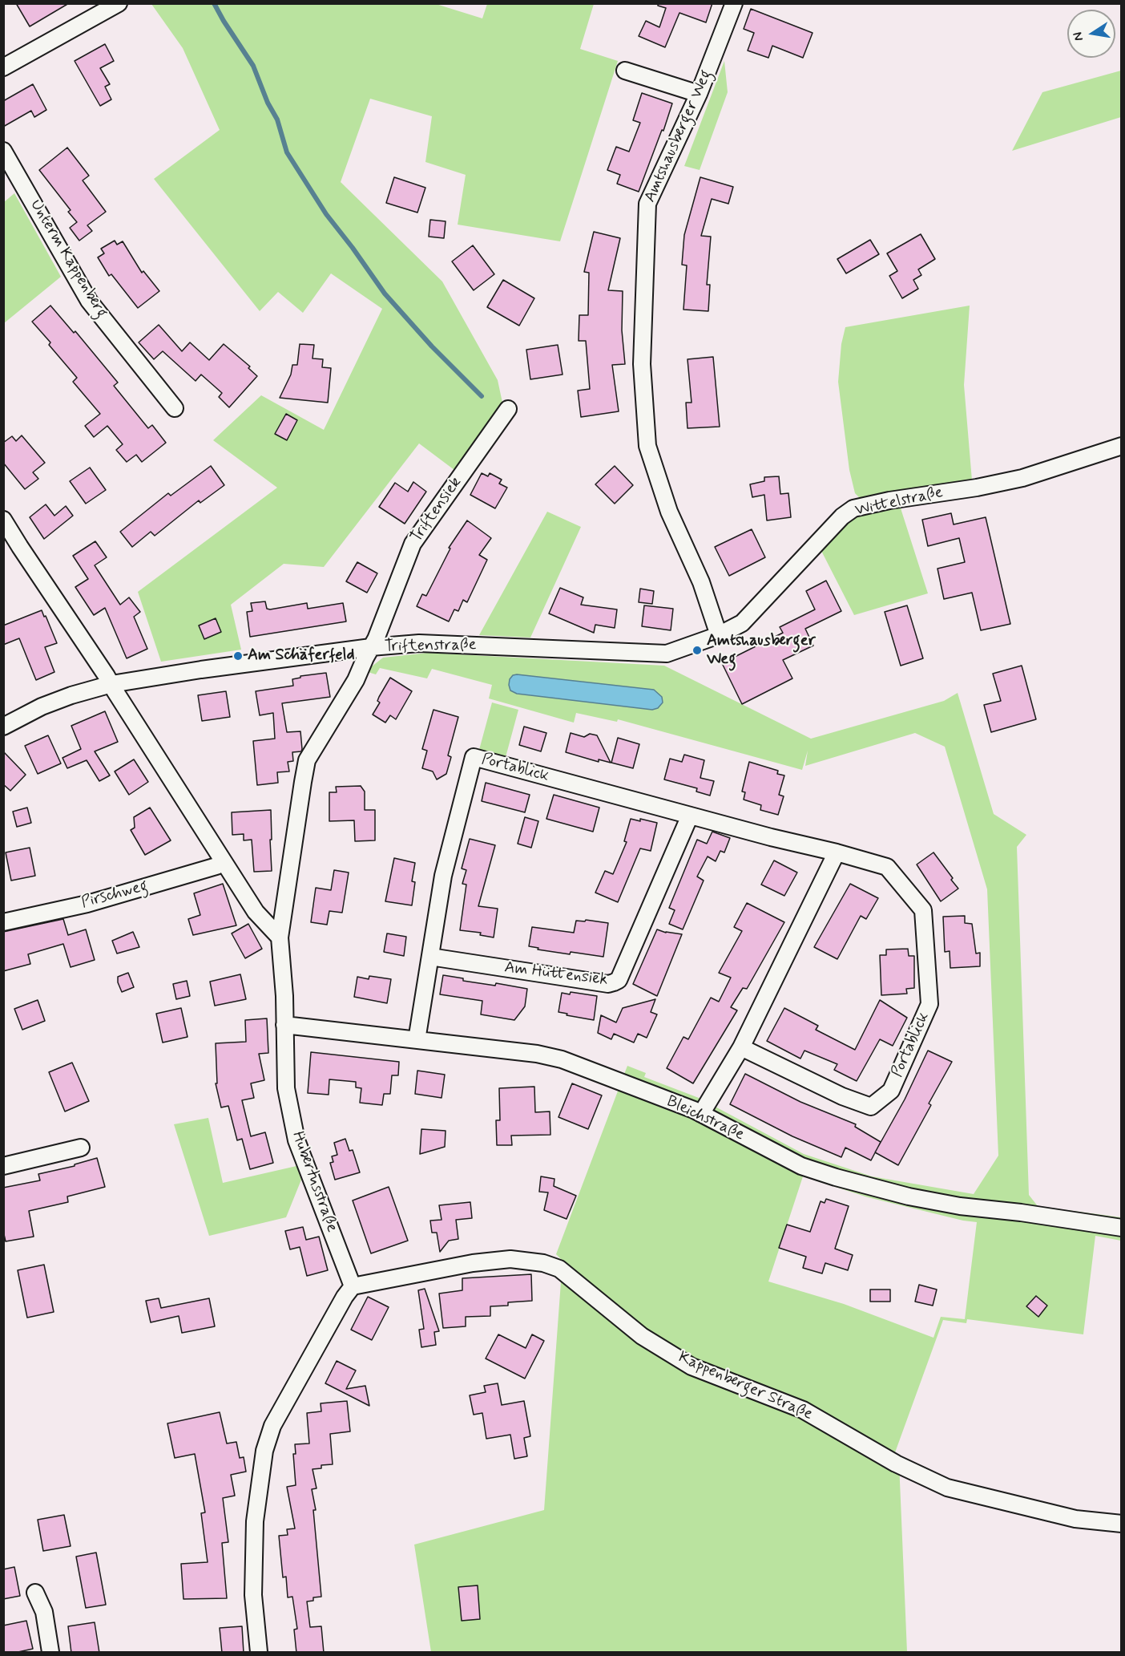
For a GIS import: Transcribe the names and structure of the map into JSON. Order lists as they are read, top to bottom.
{
  "streets": {
    "street": [
      "Amtshausberger Weg",
      "Unterm Kappenberg",
      "Wittelstraße",
      "Triftensiek",
      "Triftenstraße",
      "Portablick",
      "Pirschweg",
      "Am Hüttensiek",
      "Bleichstraße",
      "Hubertusstraße",
      "Kappenberger Straße"
    ]
  },
  "crossings": [
    ["Amtshausberger Weg", "Wittelstraße"],
    ["Wittelstraße", "Triftenstraße"],
    ["Triftensiek", "Triftenstraße"],
    ["Triftensiek", "Hubertusstraße"],
    ["Triftenstraße", "Hubertusstraße"],
    ["Portablick", "Am Hüttensiek"],
    ["Portablick", "Bleichstraße"],
    ["Bleichstraße", "Hubertusstraße"],
    ["Hubertusstraße", "Kappenberger Straße"]
  ],
  "places": ["Amtshausberger Weg", "Am Schäferfeld"],
  "north": "left"
}
